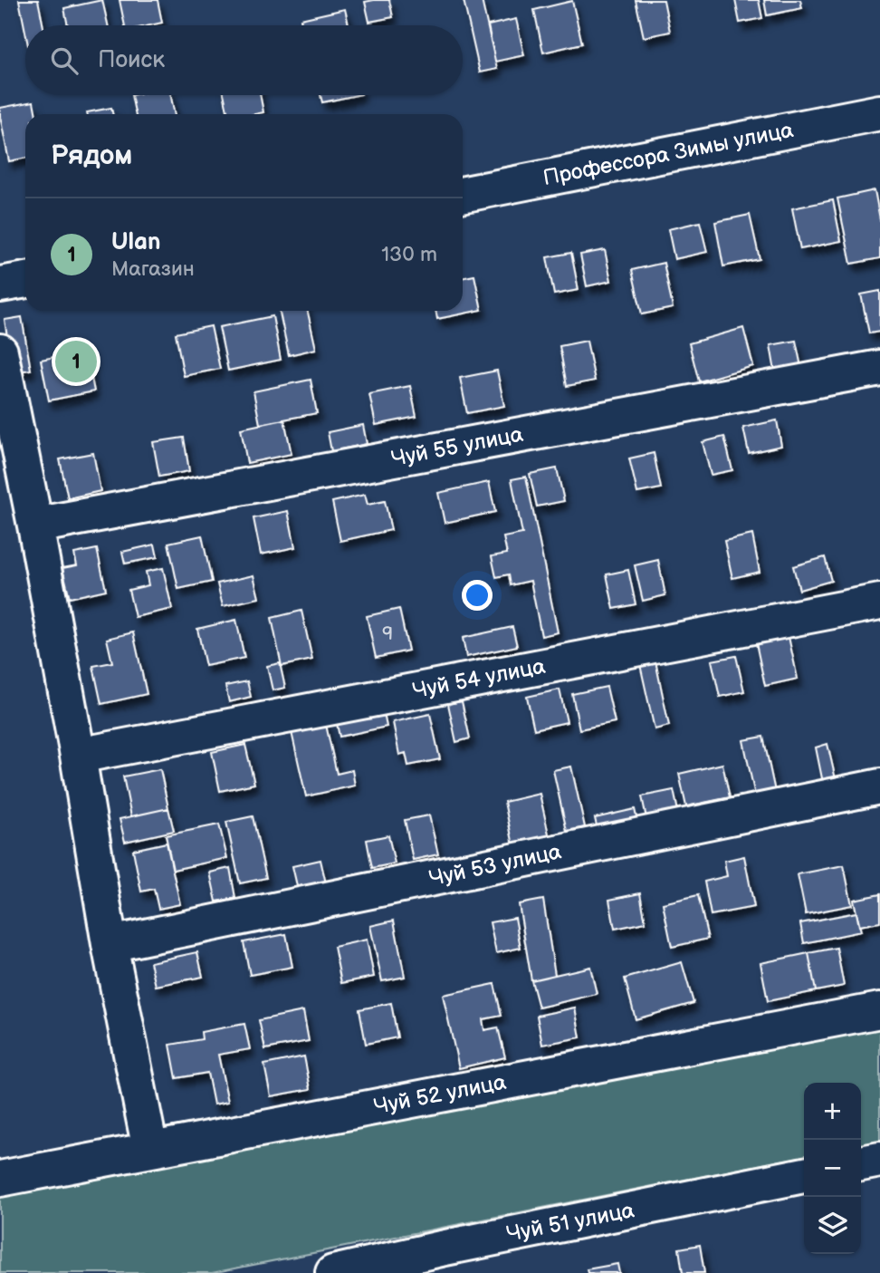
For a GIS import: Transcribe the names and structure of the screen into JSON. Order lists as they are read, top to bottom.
{
  "streets": {
    "street": [
      "Профессора Зимы улица",
      "Чуй 55 улица",
      "Чуй 54 улица",
      "Чуй 53 улица",
      "Чуй 52 улица",
      "Чуй 51 улица"
    ]
  },
  "house_numbers": ["9"],
  "page": {
    "search": "Поиск",
    "heading": "Рядом",
    "list": [
      {
        "mark": "1",
        "name": "Ulan",
        "note": "Магазин",
        "value": "130 m"
      }
    ],
    "pins": "1",
    "map_buttons": ["+", "−"]
  }
}
